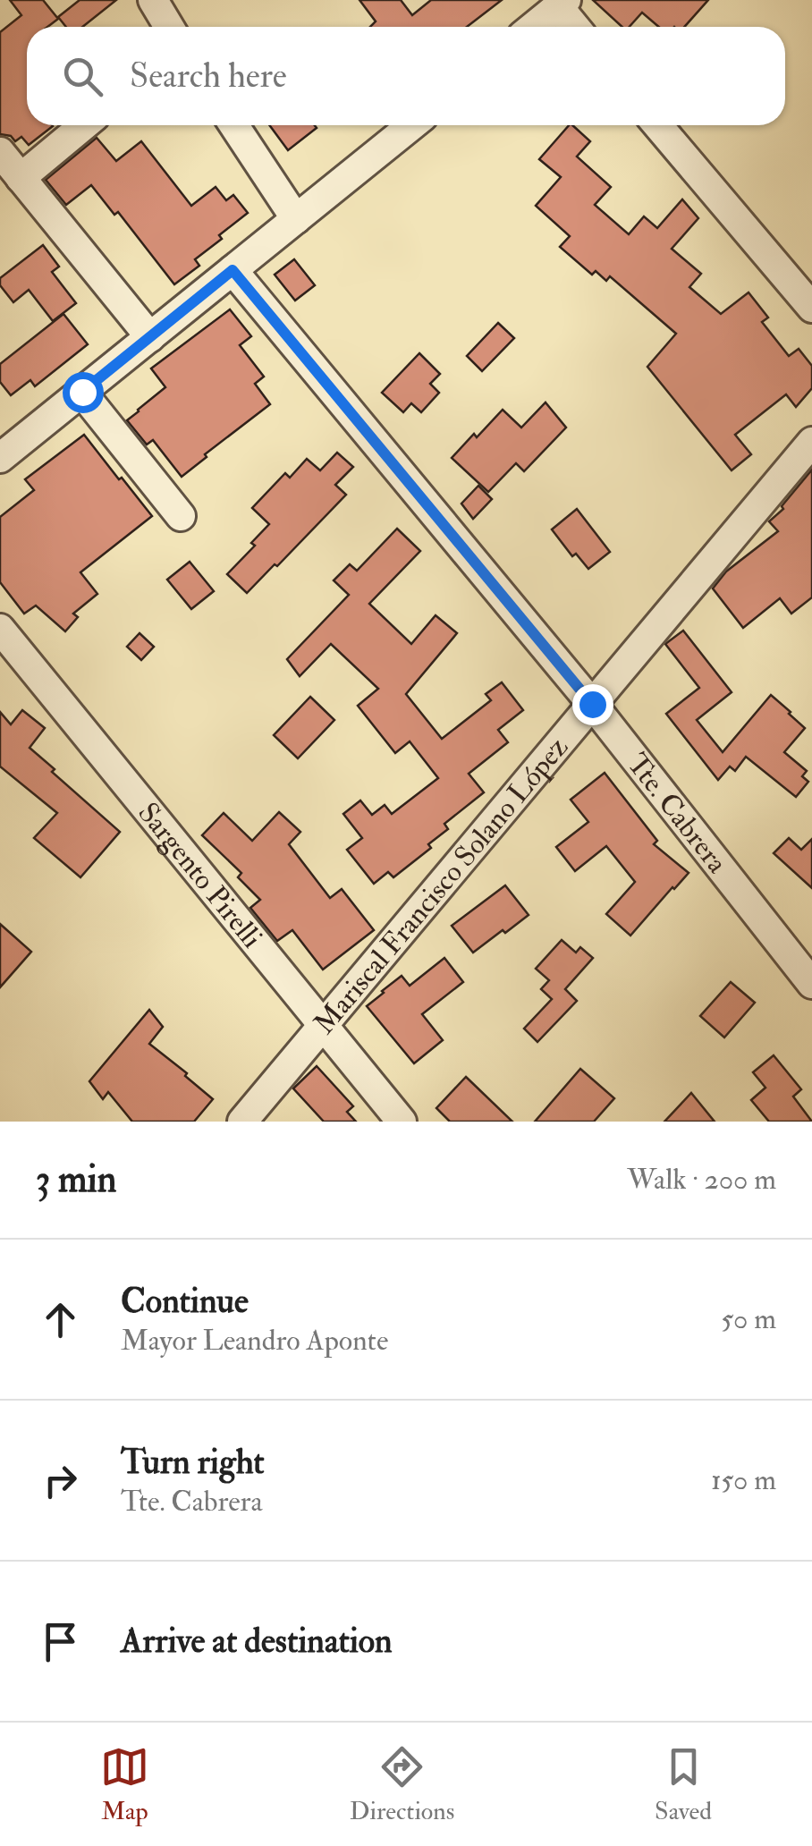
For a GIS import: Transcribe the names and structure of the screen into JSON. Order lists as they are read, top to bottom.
{
  "streets": {
    "street": ["Tte. Cabrera", "Sargento Pirelli", "Mariscal Francisco Solano López"]
  },
  "crossings": [
    ["Tte. Cabrera", "Mariscal Francisco Solano López"],
    ["Sargento Pirelli", "Mariscal Francisco Solano López"]
  ],
  "page": {
    "search": "Search here",
    "heading": ["3 min", "Walk · 200 m"],
    "list": [
      ["Continue", "Mayor Leandro Aponte", "50 m"],
      ["Turn right", "Tte. Cabrera", "150 m"],
      "Arrive at destination"
    ],
    "nav": ["Map", "Directions", "Saved"]
  }
}
